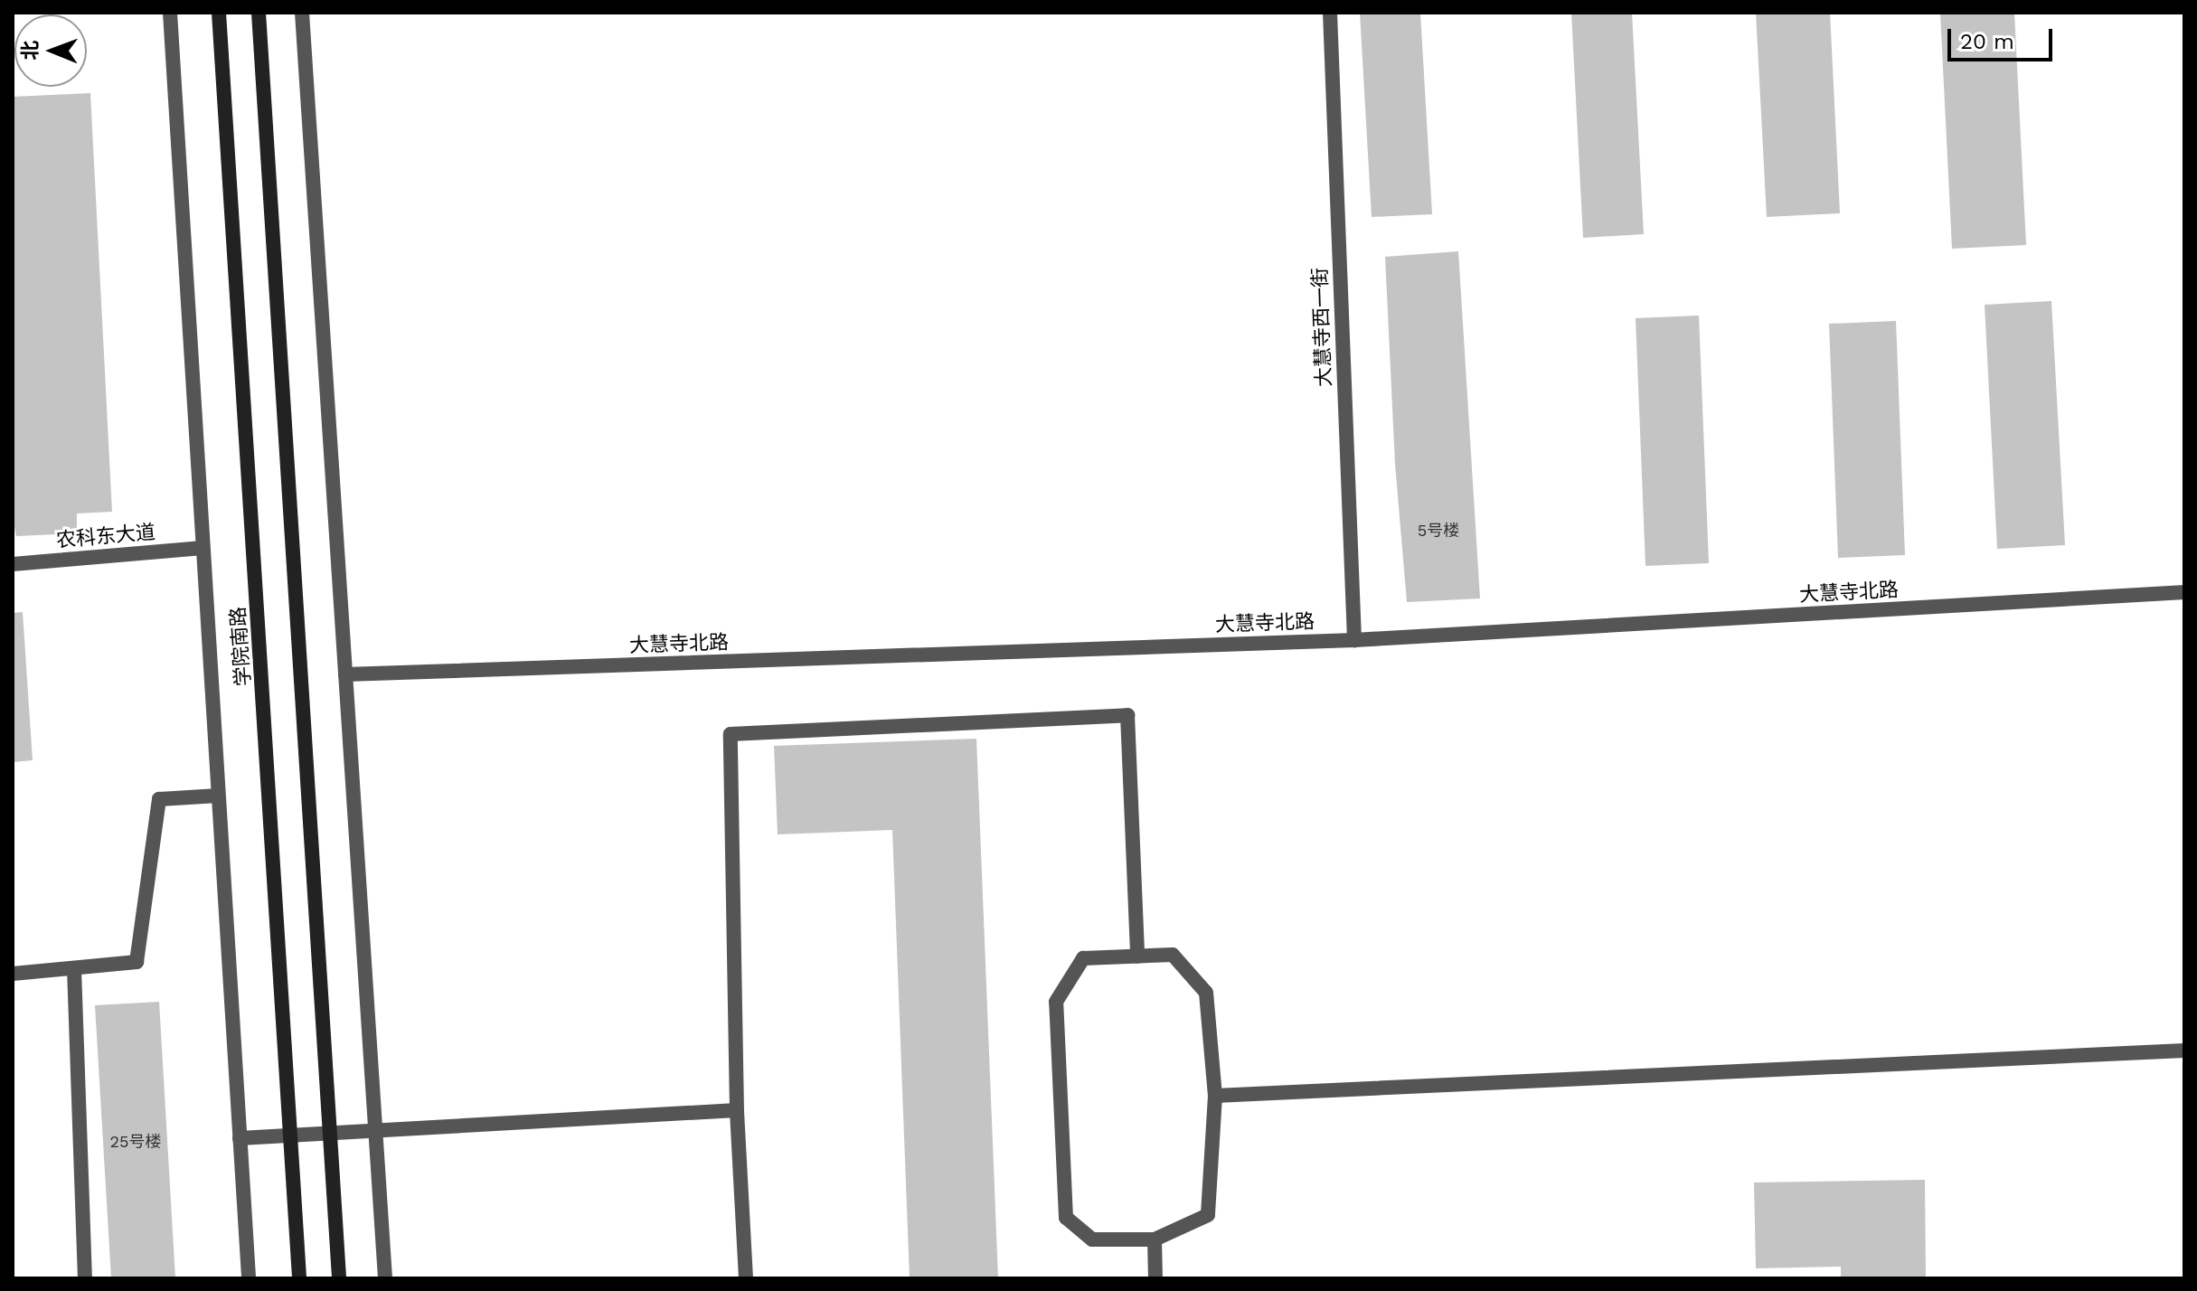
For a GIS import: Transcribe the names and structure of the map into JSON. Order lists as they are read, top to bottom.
{
  "streets": {
    "main road": ["学院南路"],
    "street": ["大慧寺西一街", "农科东大道", "大慧寺北路"]
  },
  "crossings": [
    ["大慧寺西一街", "大慧寺北路"]
  ],
  "house_numbers": ["5号楼", "25号楼"],
  "scale_bar": "20 m",
  "north": "left"
}
